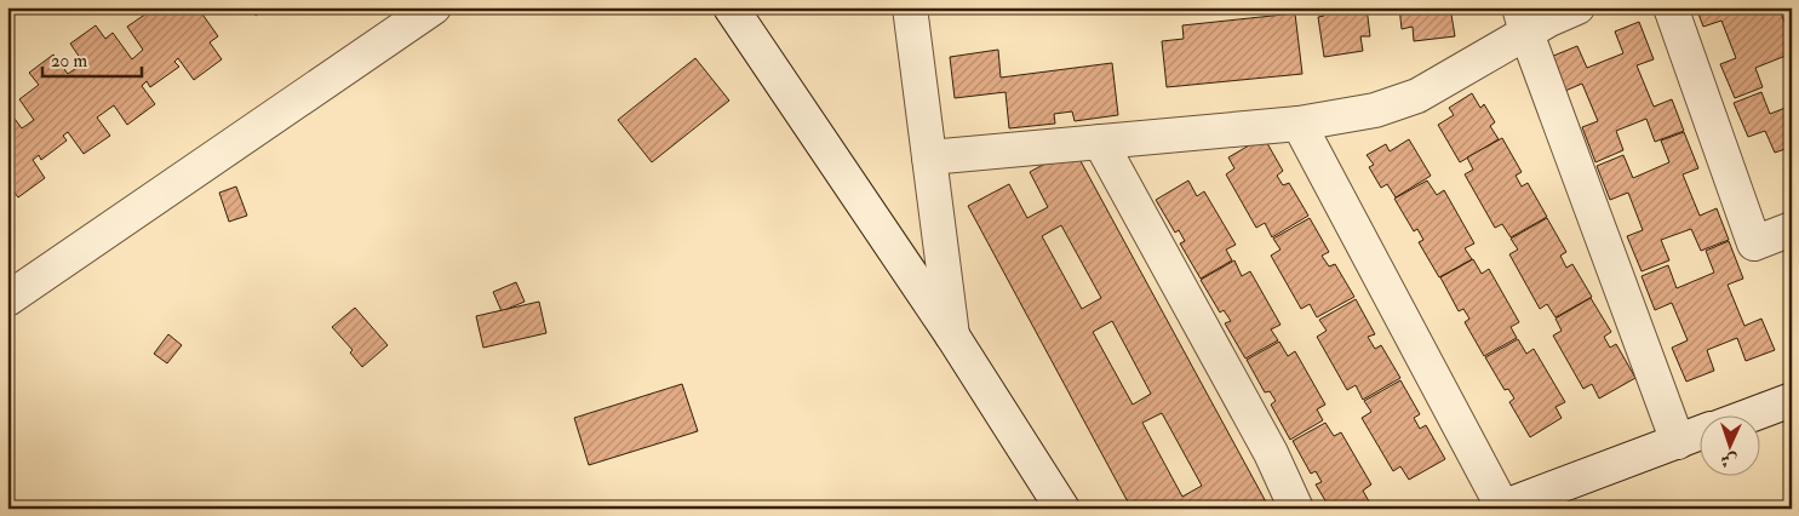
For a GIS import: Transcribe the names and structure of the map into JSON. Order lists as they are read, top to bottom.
{
  "scale_bar": "20 m",
  "north": "bottom"
}
